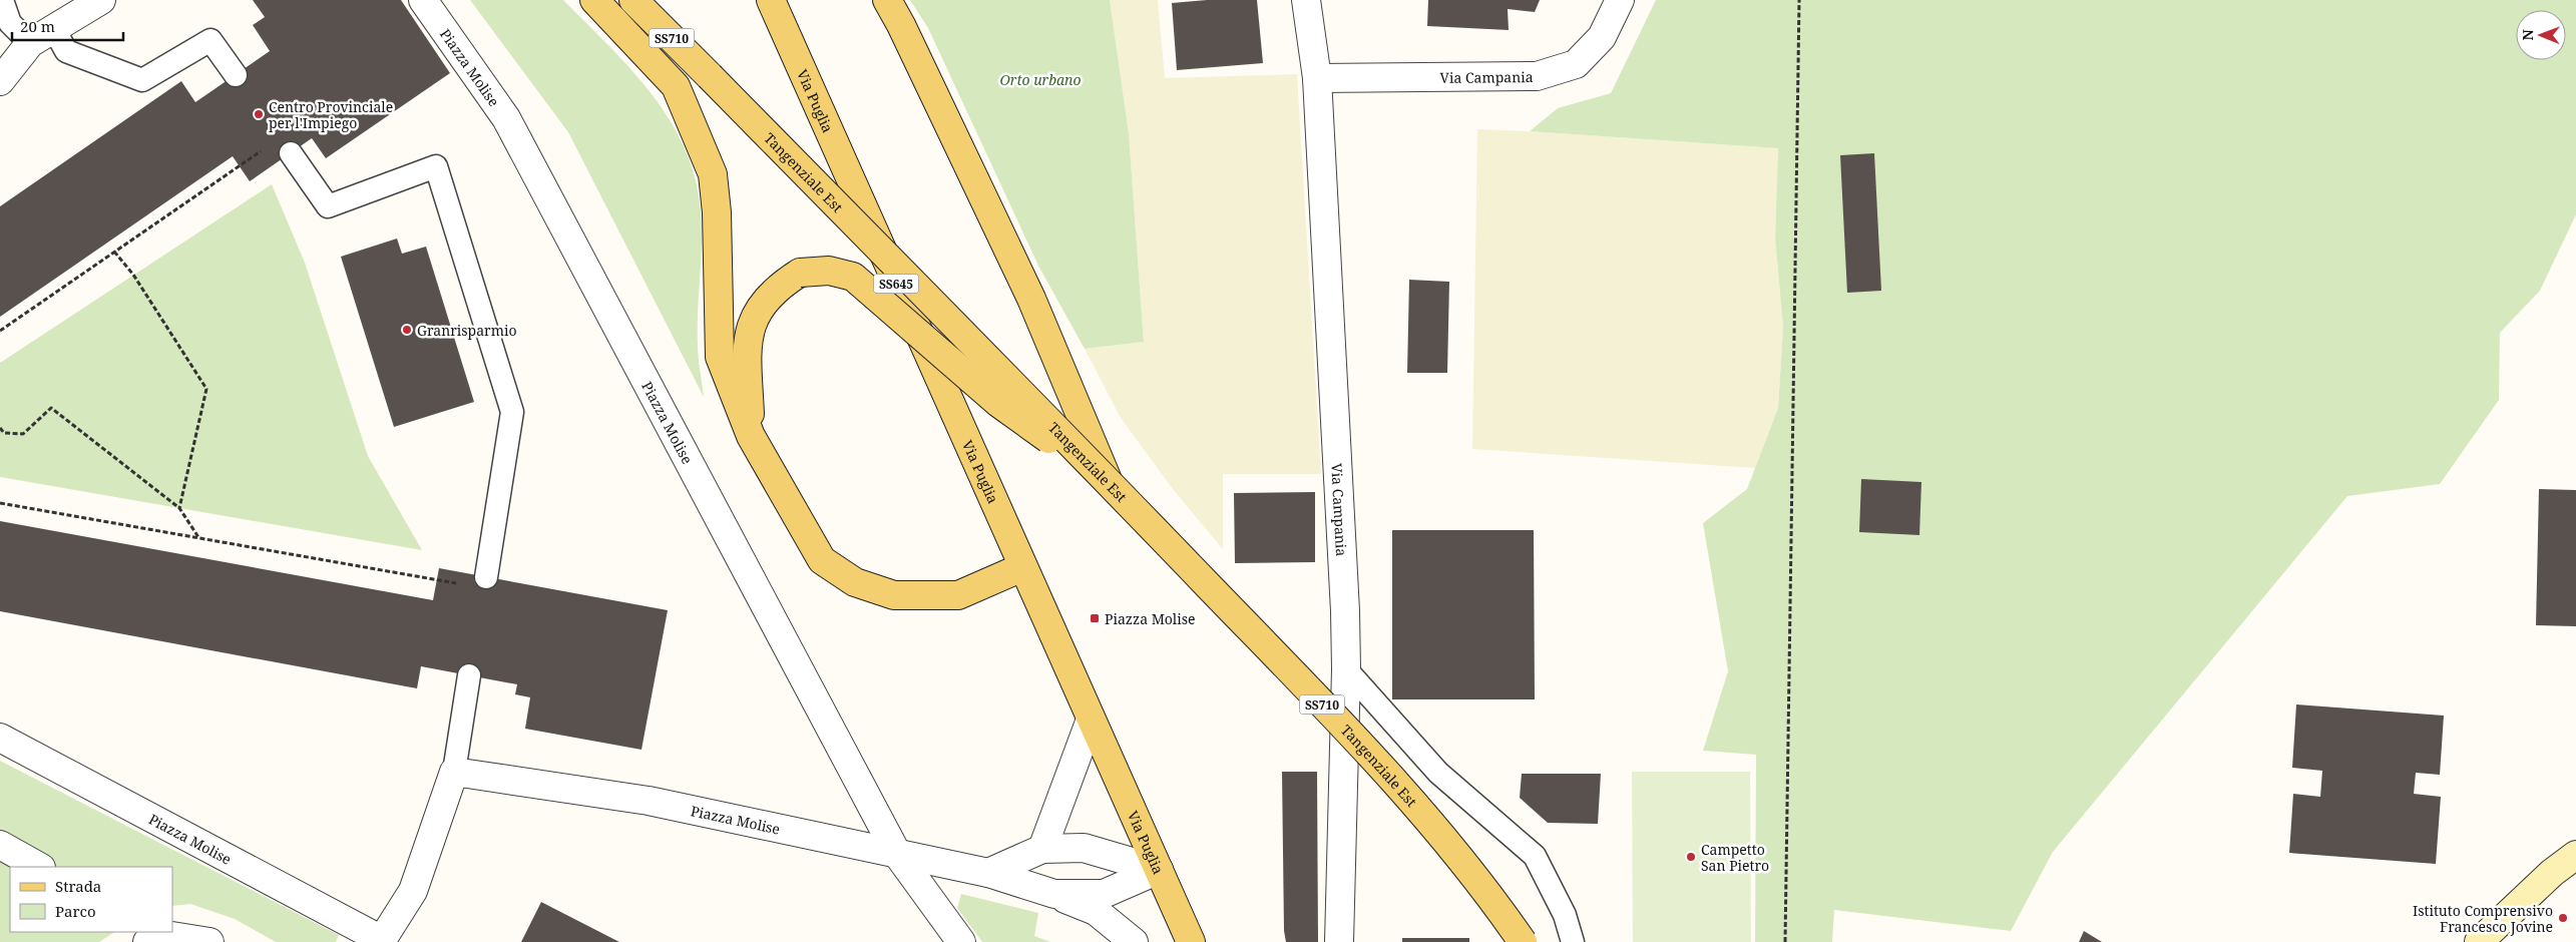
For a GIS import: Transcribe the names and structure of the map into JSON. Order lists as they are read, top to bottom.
{
  "streets": {
    "main road": [
      "SS710",
      "Via Puglia",
      "Tangenziale Est",
      "SS645"
    ],
    "street": ["Piazza Molise", "Via Campania"]
  },
  "parks": ["Orto urbano"],
  "places": {
    "other": [
      "Centro Provinciale per l'Impiego",
      "Granrisparmio",
      "Campetto San Pietro",
      "Istituto Comprensivo Francesco Jovine"
    ],
    "transit": ["Piazza Molise"]
  },
  "legend": ["Strada", "Parco"],
  "scale_bar": "20 m",
  "north": "left"
}
